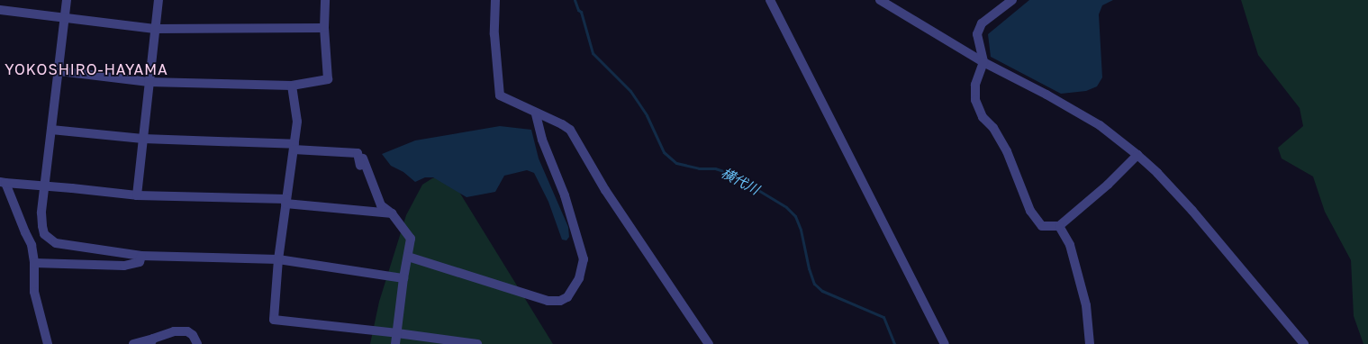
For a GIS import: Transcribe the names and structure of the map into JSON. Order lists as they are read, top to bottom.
{
  "districts": ["YOKOSHIRO-HAYAMA"],
  "water": ["横代川"]
}
